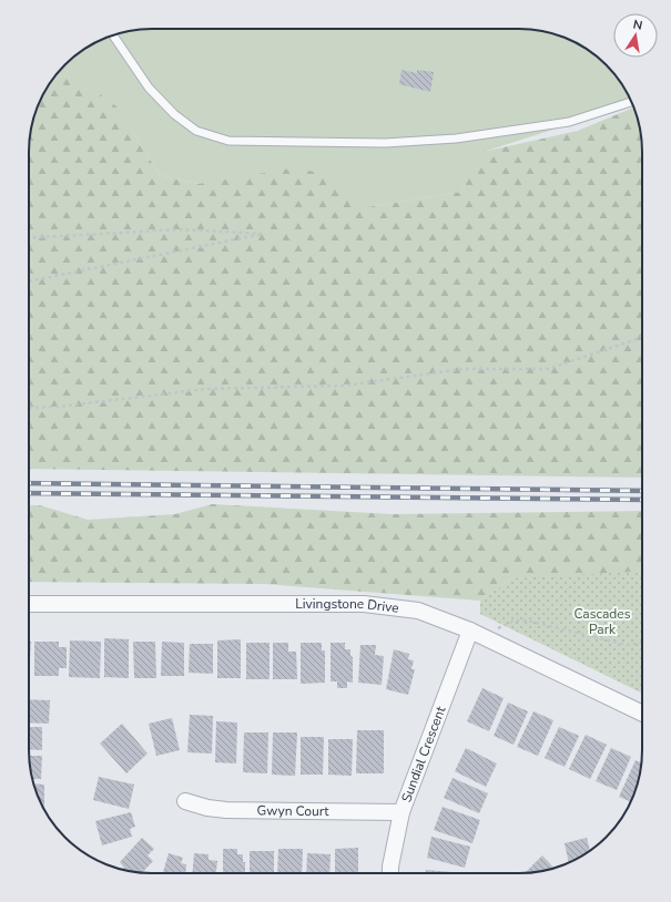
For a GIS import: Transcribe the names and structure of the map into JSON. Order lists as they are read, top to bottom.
{
  "streets": {
    "street": ["Livingstone Drive", "Sundial Crescent", "Gwyn Court"]
  },
  "crossings": [
    ["Livingstone Drive", "Sundial Crescent"],
    ["Sundial Crescent", "Gwyn Court"]
  ],
  "parks": ["Cascades Park"],
  "north": "top"
}
